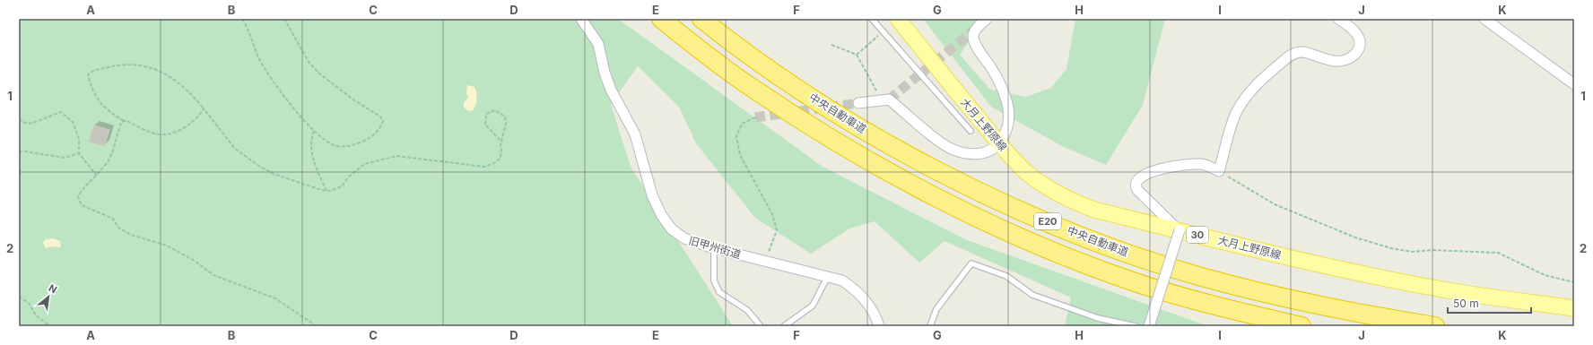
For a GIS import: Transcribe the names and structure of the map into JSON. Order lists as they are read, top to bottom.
{
  "streets": {
    "highway": ["中央自動車道", "E20"],
    "main road": ["大月上野原線", "30"],
    "street": ["旧甲州街道"]
  },
  "scale_bar": "50 m",
  "north": "top right",
  "grid": {
    "columns": [
      "A",
      "B",
      "C",
      "D",
      "E",
      "F",
      "G",
      "H",
      "I",
      "J",
      "K"
    ],
    "rows": ["1", "2"]
  }
}
